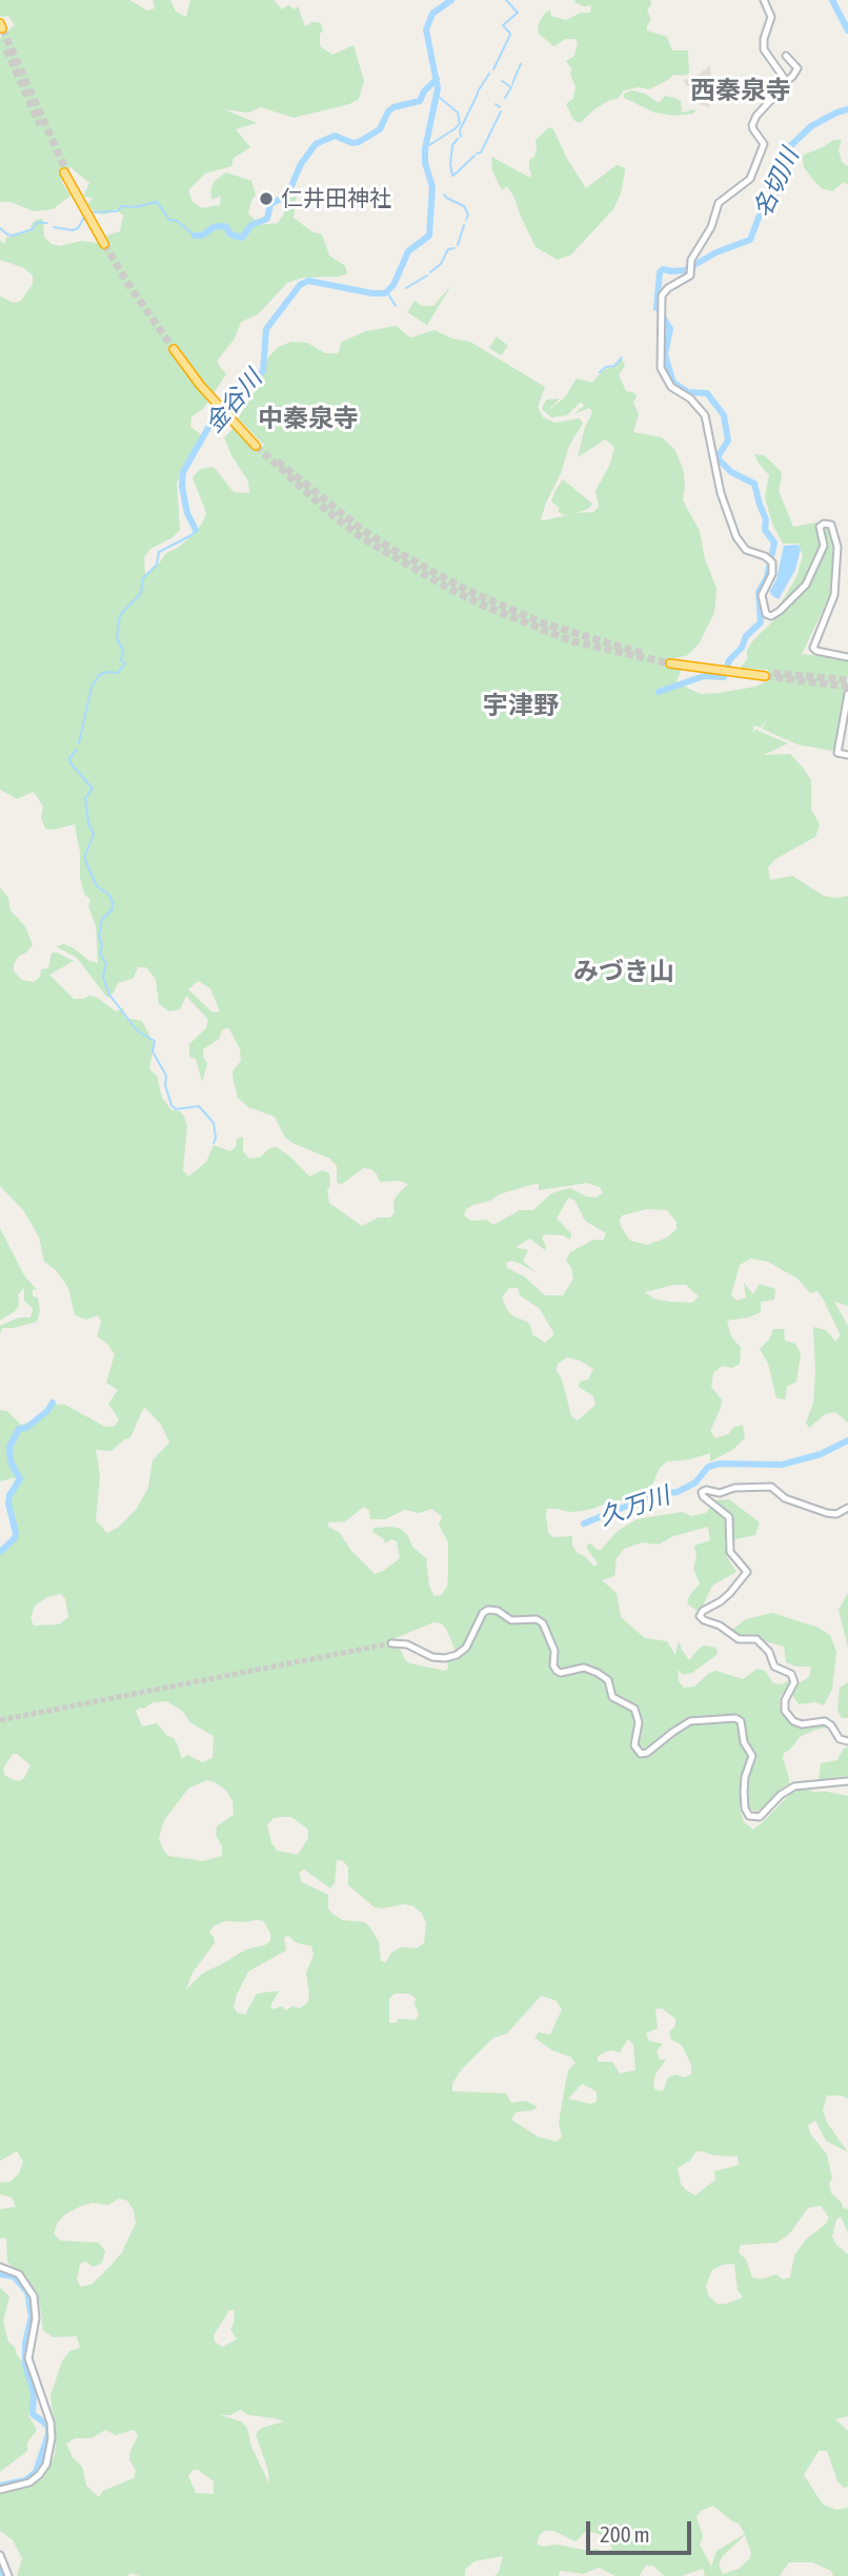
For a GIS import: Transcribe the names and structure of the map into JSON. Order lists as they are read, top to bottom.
{
  "districts": [
    "西秦泉寺",
    "中秦泉寺",
    "宇津野",
    "みづき山"
  ],
  "water": ["名切川", "金谷川", "久万川"],
  "places": ["仁井田神社"],
  "scale_bar": "200 m"
}
